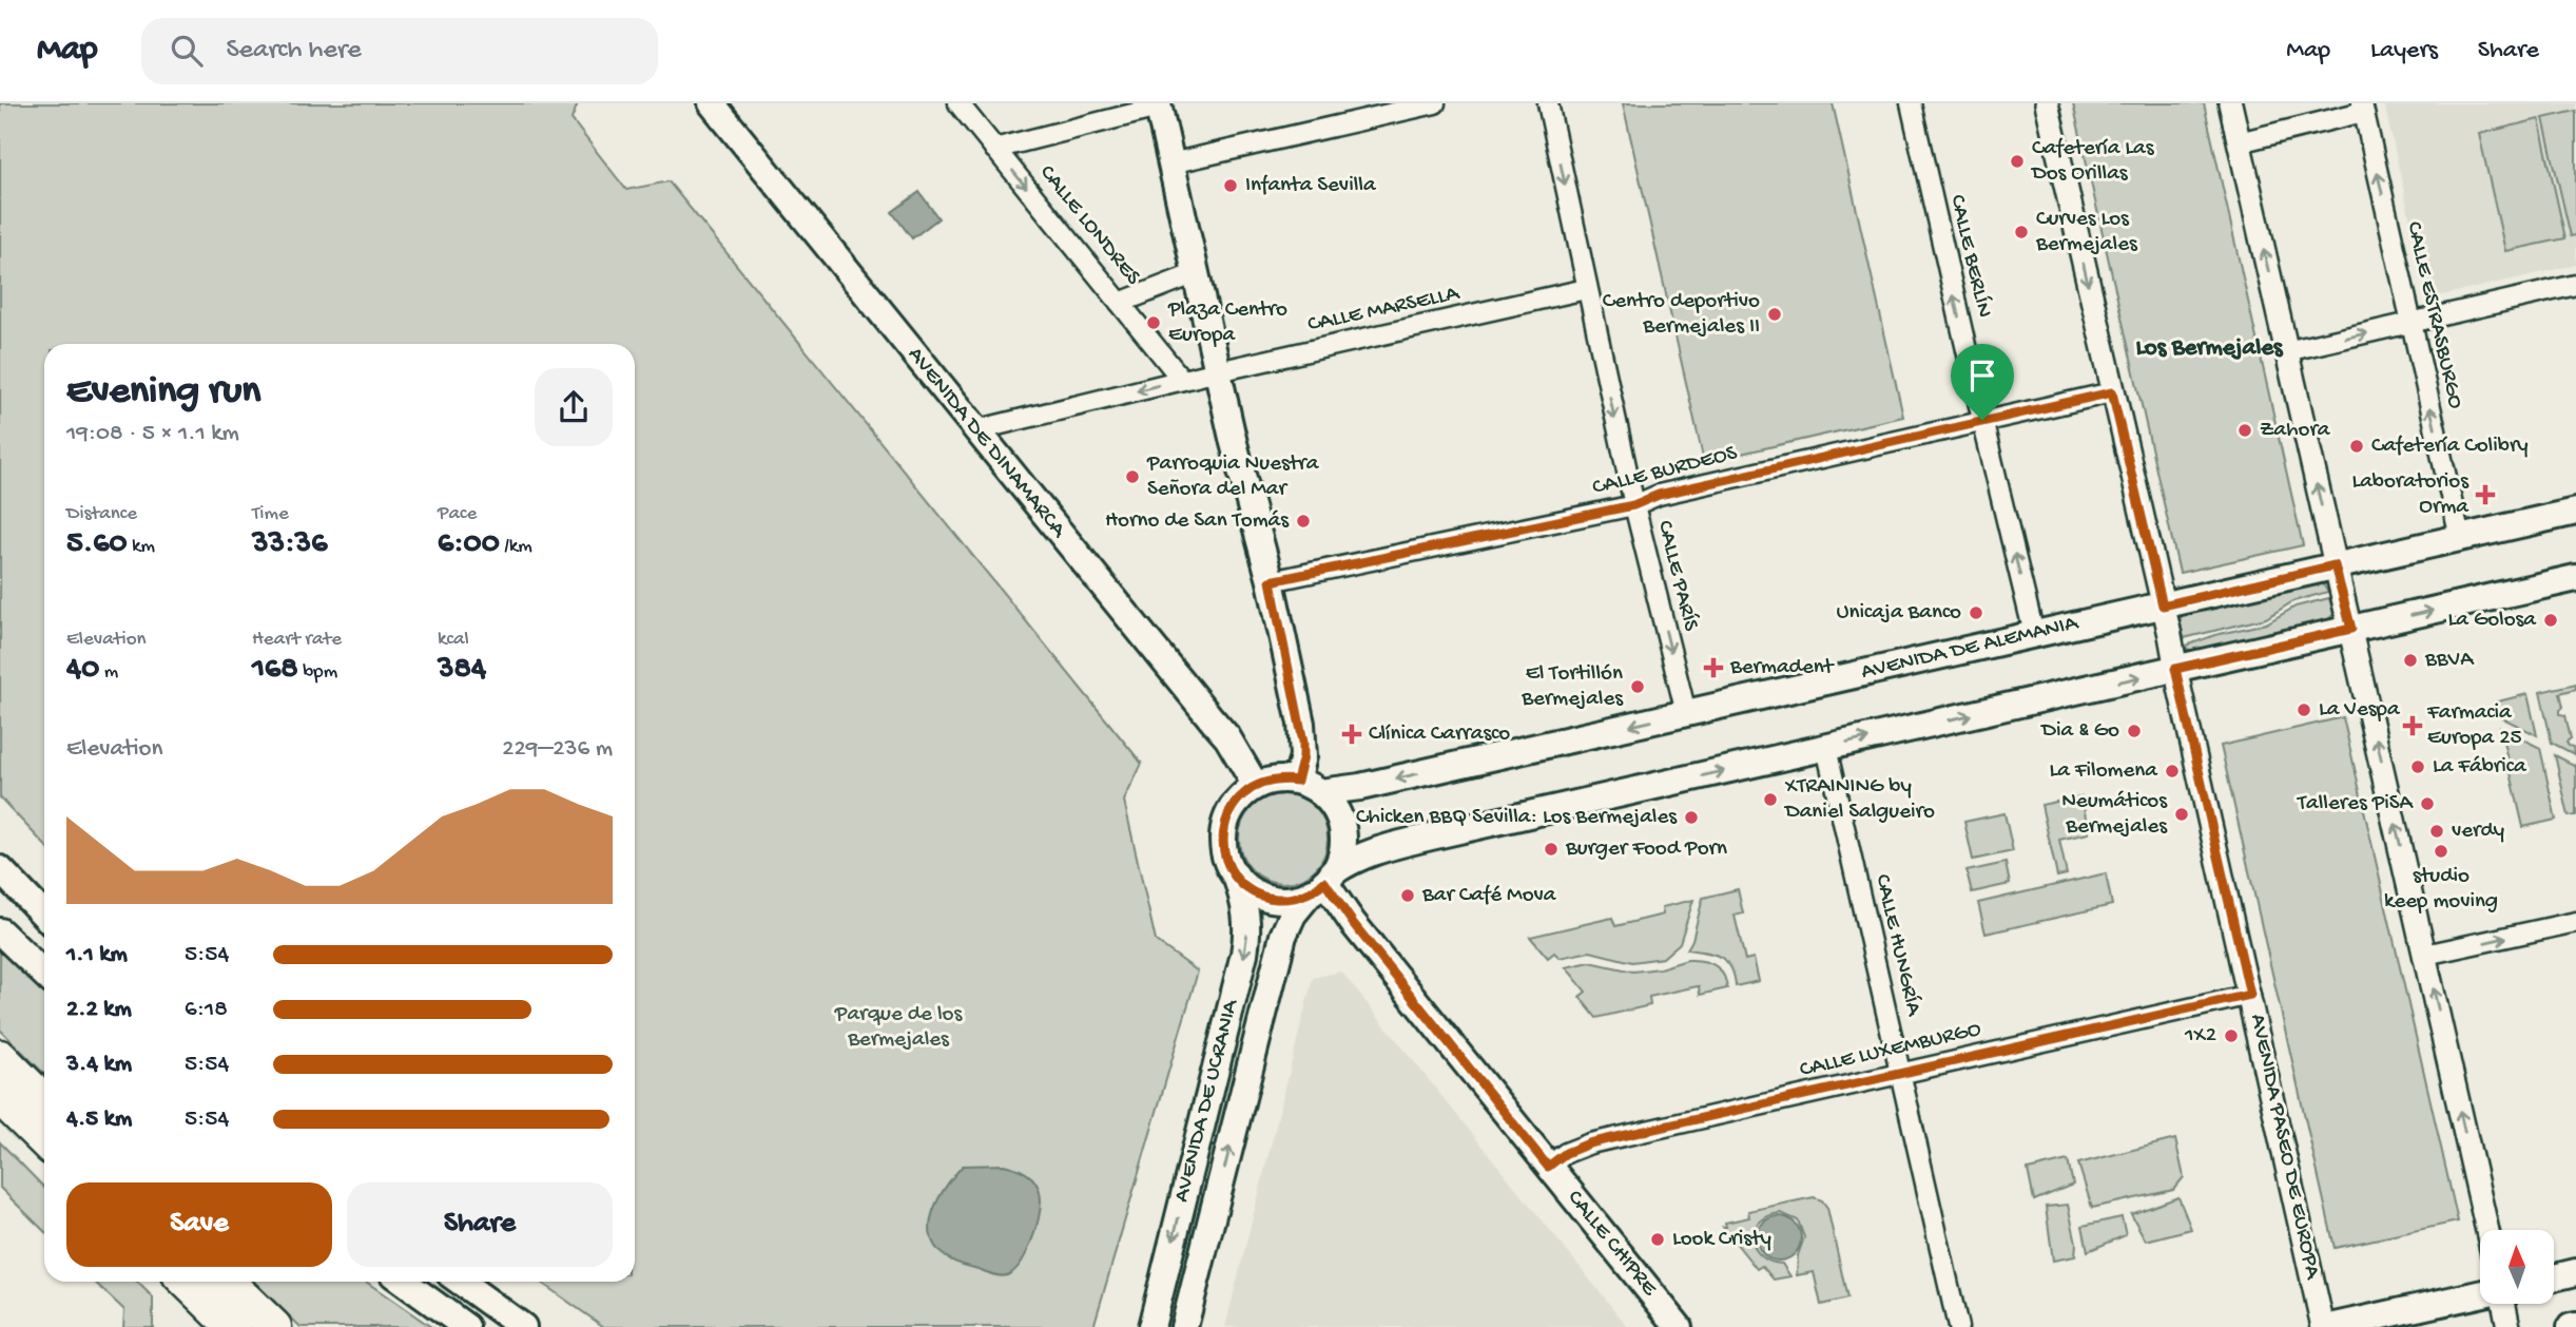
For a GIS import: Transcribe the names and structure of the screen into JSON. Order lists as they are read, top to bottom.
{
  "streets": {
    "main road": [
      "AVENIDA DE DINAMARCA",
      "AVENIDA DE ALEMANIA",
      "AVENIDA DE UCRANIA",
      "CALLE CHIPRE"
    ],
    "street": [
      "CALLE LONDRES",
      "CALLE BERLÍN",
      "CALLE MARSELLA",
      "CALLE ESTRASBURGO",
      "CALLE BURDEOS",
      "CALLE PARÍS",
      "CALLE HUNGRÍA",
      "CALLE LUXEMBURGO",
      "AVENIDA PASEO DE EUROPA"
    ]
  },
  "crossings": [
    ["CALLE LONDRES", "CALLE MARSELLA"],
    ["CALLE BERLÍN", "CALLE BURDEOS"],
    ["CALLE BERLÍN", "AVENIDA DE ALEMANIA"],
    ["CALLE MARSELLA", "AVENIDA DE DINAMARCA"],
    ["CALLE MARSELLA", "CALLE PARÍS"],
    ["CALLE ESTRASBURGO", "AVENIDA DE ALEMANIA"],
    ["AVENIDA DE DINAMARCA", "AVENIDA DE ALEMANIA"],
    ["AVENIDA DE DINAMARCA", "AVENIDA DE UCRANIA"],
    ["AVENIDA DE DINAMARCA", "CALLE CHIPRE"],
    ["CALLE BURDEOS", "CALLE PARÍS"],
    ["CALLE BURDEOS", "AVENIDA PASEO DE EUROPA"],
    ["CALLE PARÍS", "AVENIDA DE ALEMANIA"],
    ["AVENIDA DE ALEMANIA", "AVENIDA DE UCRANIA"],
    ["AVENIDA DE ALEMANIA", "AVENIDA PASEO DE EUROPA"],
    ["AVENIDA DE ALEMANIA", "CALLE CHIPRE"],
    ["CALLE HUNGRÍA", "CALLE LUXEMBURGO"],
    ["CALLE LUXEMBURGO", "AVENIDA PASEO DE EUROPA"],
    ["CALLE LUXEMBURGO", "CALLE CHIPRE"],
    ["AVENIDA DE UCRANIA", "CALLE CHIPRE"]
  ],
  "one_way": ["CALLE LONDRES", "CALLE BERLÍN", "CALLE PARÍS"],
  "districts": ["Los Bermejales"],
  "parks": ["Parque de los Bermejales"],
  "places": {
    "other": [
      "Cafetería Las Dos Orillas",
      "Infanta Sevilla",
      "Curves Los Bermejales",
      "Centro deportivo Bermejales II",
      "Plaza Centro Europa",
      "Zahora",
      "Cafetería Colibry",
      "Parroquia Nuestra Señora del Mar",
      "Horno de San Tomás",
      "Unicaja Banco",
      "La Golosa",
      "BBVA",
      "El Tortillón Bermejales",
      "La Vespa",
      "Dia & Go",
      "La Fábrica",
      "La Filomena",
      "XTRAINING by Daniel Salgueiro",
      "Talleres PiSA",
      "Neumáticos Bermejales",
      "Chicken BBQ Sevilla: Los Bermejales",
      "verdy",
      "Burger Food Porn",
      "studio keep moving",
      "Bar Café Mova",
      "1X2",
      "Look Cristy"
    ],
    "health": [
      "Laboratorios Orma",
      "Bermadent",
      "Farmacia Europa 25",
      "Clínica Carrasco"
    ]
  },
  "north": "top",
  "page": {
    "header": "Map",
    "search": "Search here",
    "nav": ["Map", "Layers", "Share"],
    "heading": ["Evening run", "19:08 · 5 × 1.1 km"],
    "stats": [
      ["Distance", "5.60 km"],
      ["Time", "33:36"],
      ["Pace", "6:00 /km"],
      ["Elevation", "40 m"],
      ["Heart rate", "168 bpm"],
      ["kcal", "384"]
    ],
    "chart": ["Elevation", "229–236 m"],
    "list": [
      {
        "name": "1.1 km",
        "note": "5:54"
      },
      {
        "name": "2.2 km",
        "note": "6:18"
      },
      {
        "name": "3.4 km",
        "note": "5:54"
      },
      {
        "name": "4.5 km",
        "note": "5:54"
      }
    ],
    "buttons": ["Save", "Share"]
  }
}
